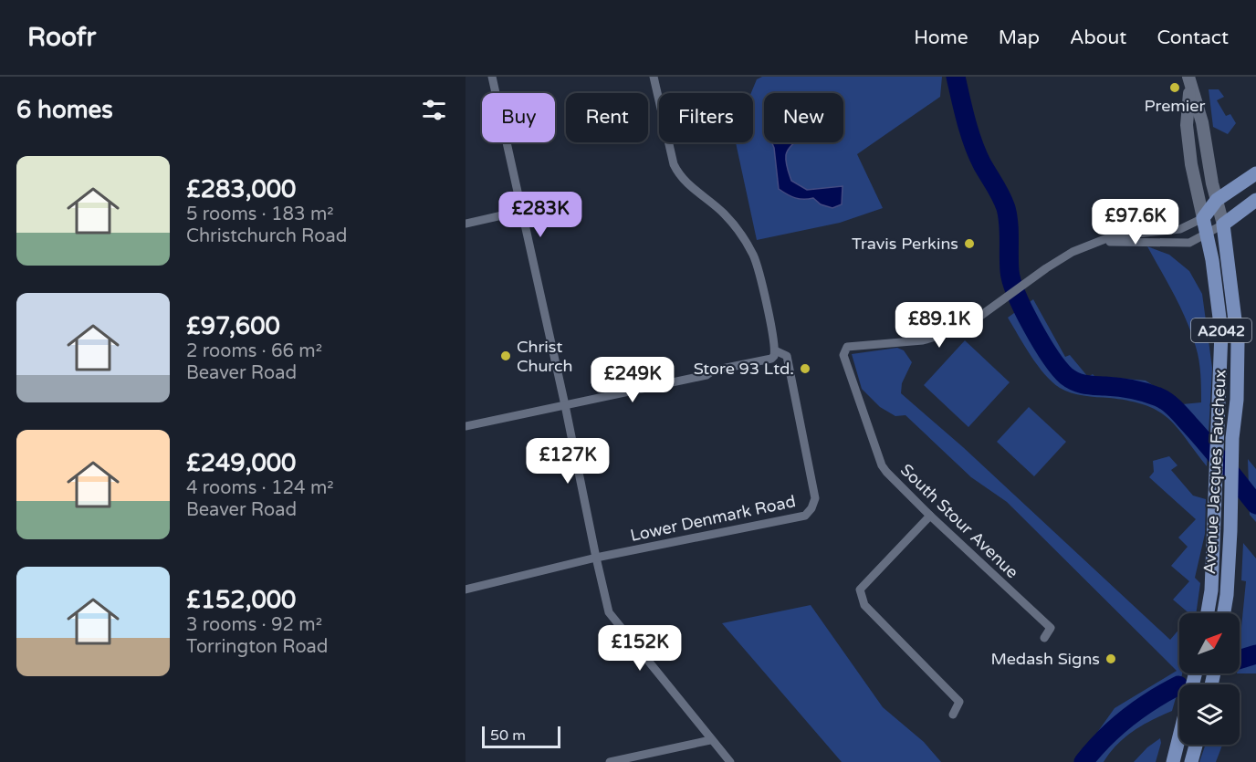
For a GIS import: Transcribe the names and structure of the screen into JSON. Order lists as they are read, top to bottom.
{
  "streets": {
    "main road": ["A2042", "Avenue Jacques Faucheux"],
    "street": ["Lower Denmark Road", "South Stour Avenue"]
  },
  "places": [
    "Premier",
    "Travis Perkins",
    "Christ Church",
    "Store 93 Ltd.",
    "Medash Signs"
  ],
  "scale_bar": "50 m",
  "north": "top right",
  "page": {
    "header": "Roofr",
    "nav": [
      "Home",
      "Map",
      "About",
      "Contact"
    ],
    "heading": "6 homes",
    "chip": [
      "Buy",
      "Rent",
      "Filters",
      "New"
    ],
    "list": [
      {
        "name": "£283,000",
        "note": "5 rooms · 183 m² · Christchurch Road"
      },
      {
        "name": "£97,600",
        "note": "2 rooms · 66 m² · Beaver Road"
      },
      {
        "name": "£249,000",
        "note": "4 rooms · 124 m² · Beaver Road"
      },
      {
        "name": "£152,000",
        "note": "3 rooms · 92 m² · Torrington Road"
      }
    ],
    "price": [
      "£283K",
      "£97.6K",
      "£89.1K",
      "£249K",
      "£127K",
      "£152K"
    ],
    "scale": "50 m"
  }
}
